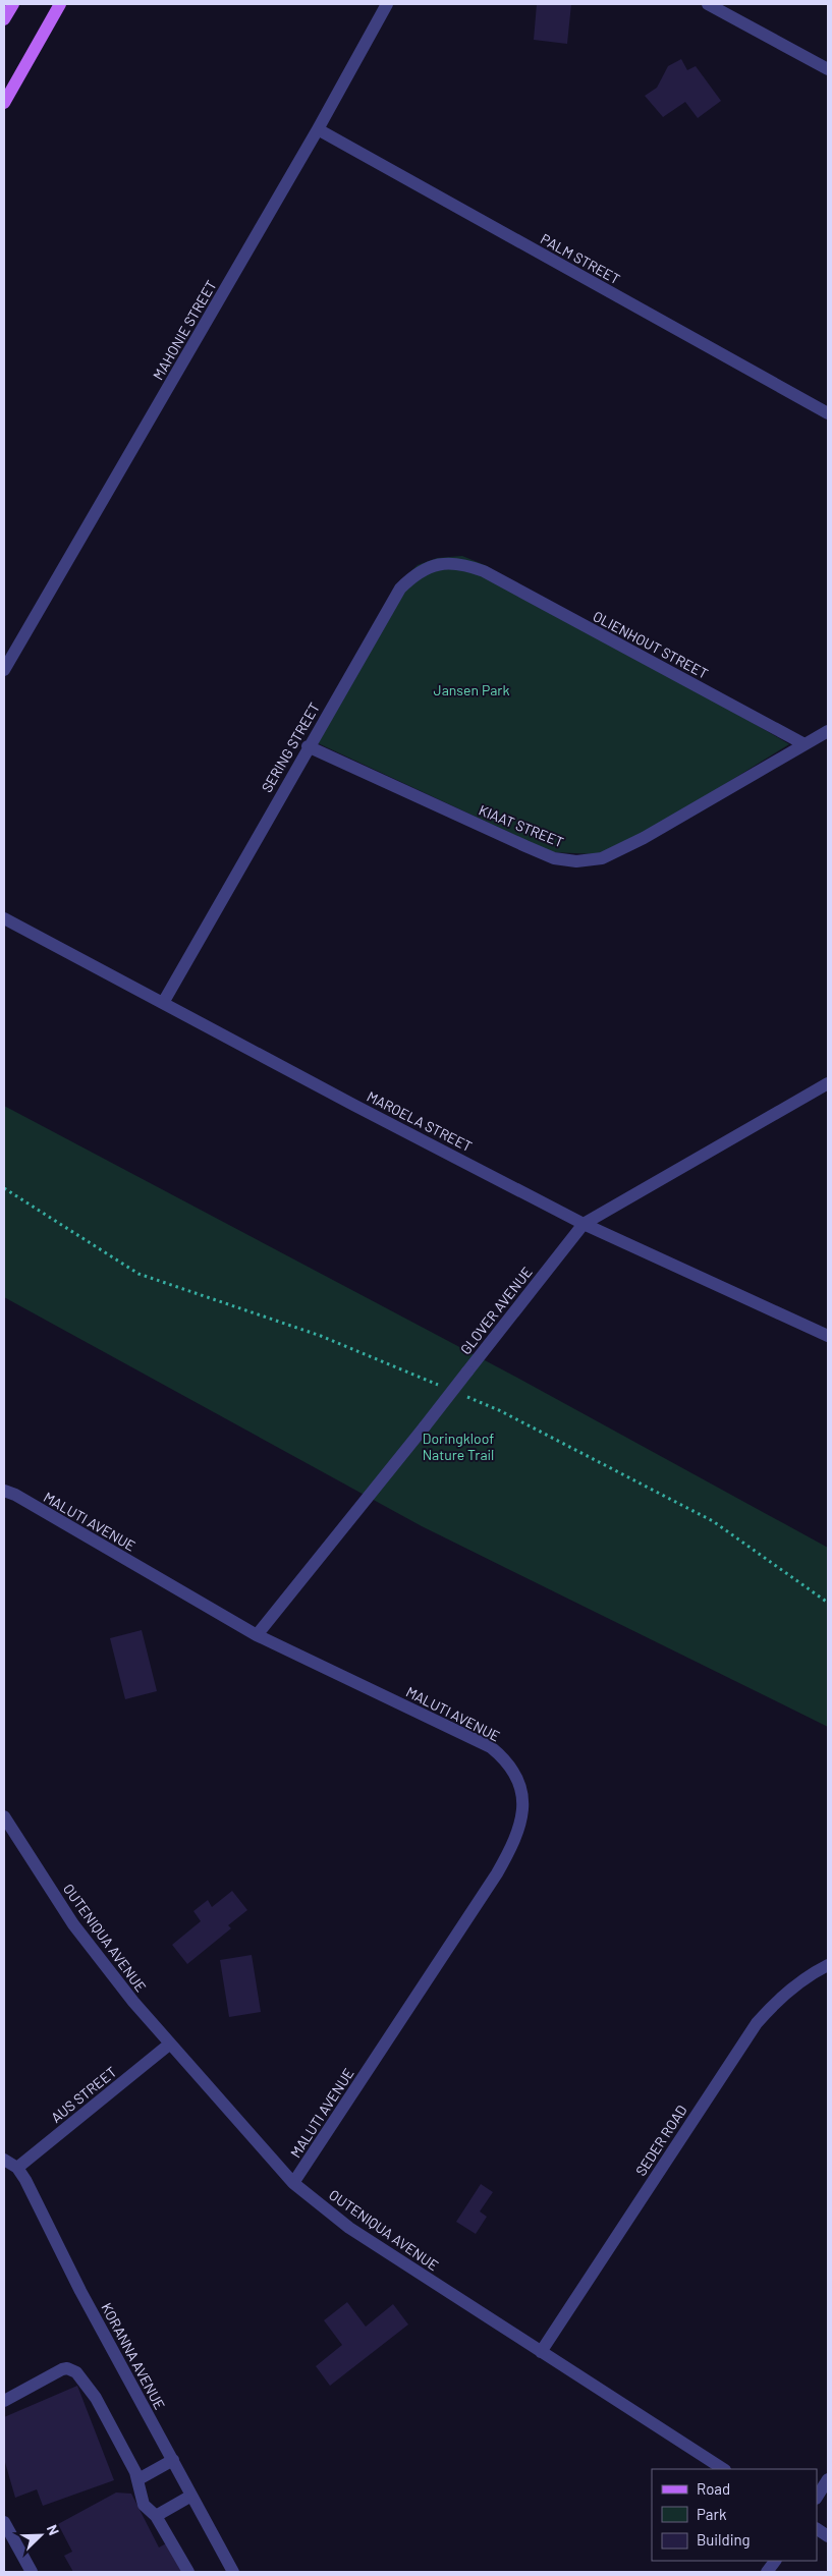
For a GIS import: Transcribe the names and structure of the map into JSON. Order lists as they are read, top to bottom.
{
  "streets": {
    "street": [
      "PALM STREET",
      "MAHONIE STREET",
      "OLIENHOUT STREET",
      "SERING STREET",
      "KIAAT STREET",
      "MAROELA STREET",
      "GLOVER AVENUE",
      "MALUTI AVENUE",
      "OUTENIQUA AVENUE",
      "AUS STREET",
      "SEDER ROAD",
      "KORANNA AVENUE"
    ]
  },
  "crossings": [
    ["PALM STREET", "MAHONIE STREET"],
    ["OLIENHOUT STREET", "SERING STREET"],
    ["OLIENHOUT STREET", "KIAAT STREET"],
    ["SERING STREET", "KIAAT STREET"],
    ["SERING STREET", "MAROELA STREET"],
    ["MAROELA STREET", "GLOVER AVENUE"],
    ["GLOVER AVENUE", "MALUTI AVENUE"],
    ["MALUTI AVENUE", "OUTENIQUA AVENUE"],
    ["OUTENIQUA AVENUE", "AUS STREET"],
    ["OUTENIQUA AVENUE", "SEDER ROAD"],
    ["AUS STREET", "KORANNA AVENUE"]
  ],
  "parks": ["Jansen Park", "Doringkloof Nature Trail"],
  "legend": ["Road", "Park", "Building"],
  "north": "top right"
}
